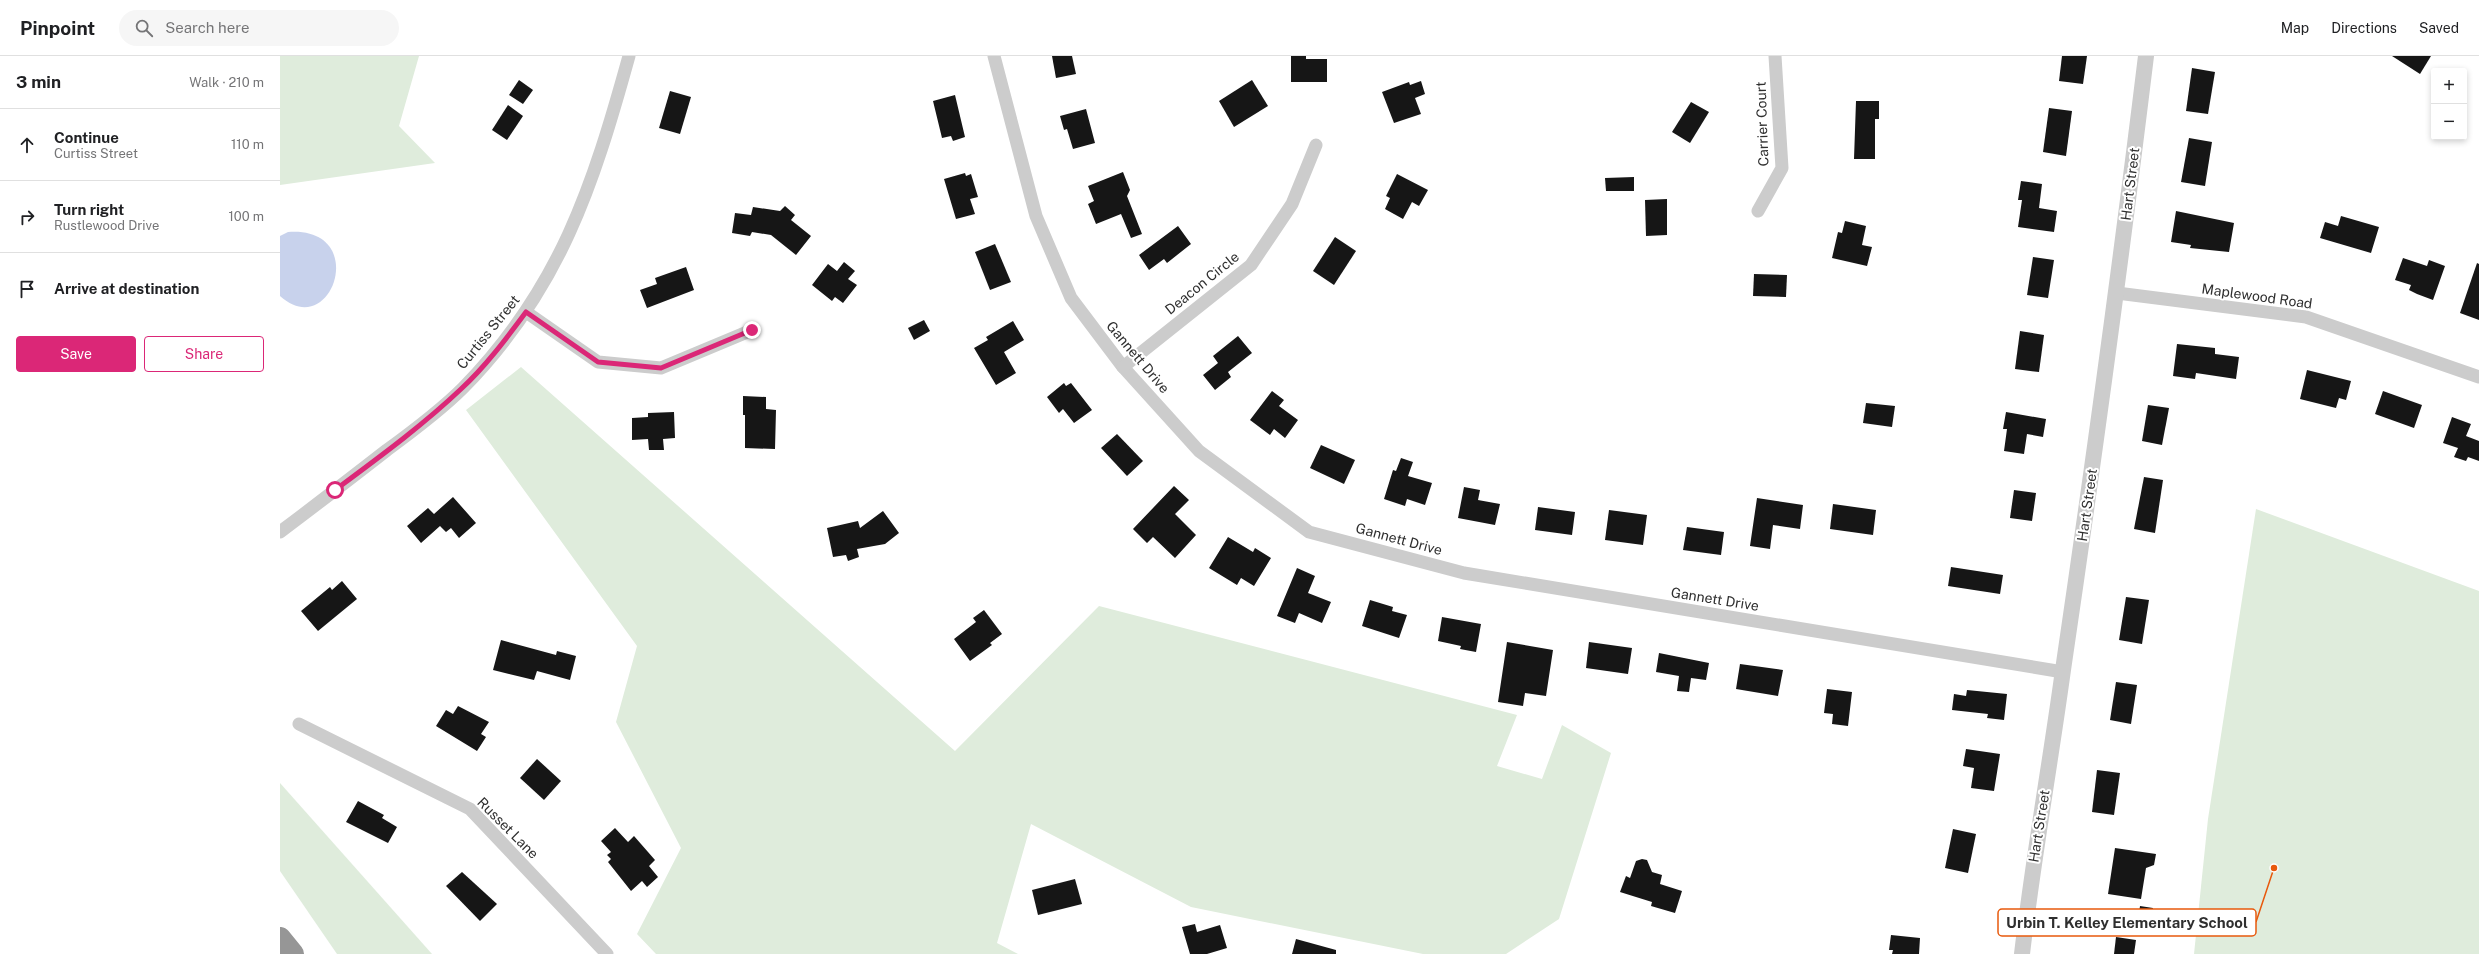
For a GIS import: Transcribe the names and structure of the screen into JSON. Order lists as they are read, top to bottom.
{
  "streets": {
    "street": [
      "Carrier Court",
      "Hart Street",
      "Deacon Circle",
      "Maplewood Road",
      "Curtiss Street",
      "Gannett Drive",
      "Russet Lane"
    ]
  },
  "crossings": [
    ["Hart Street", "Maplewood Road"],
    ["Hart Street", "Gannett Drive"],
    ["Deacon Circle", "Gannett Drive"]
  ],
  "places": ["Urbin T. Kelley Elementary School"],
  "page": {
    "header": "Pinpoint",
    "search": "Search here",
    "nav": ["Map", "Directions", "Saved"],
    "heading": ["3 min", "Walk · 210 m"],
    "map_buttons": ["+", "−"],
    "list": [
      ["Continue", "Curtiss Street", "110 m"],
      ["Turn right", "Rustlewood Drive", "100 m"],
      "Arrive at destination"
    ],
    "buttons": ["Save", "Share"]
  }
}
